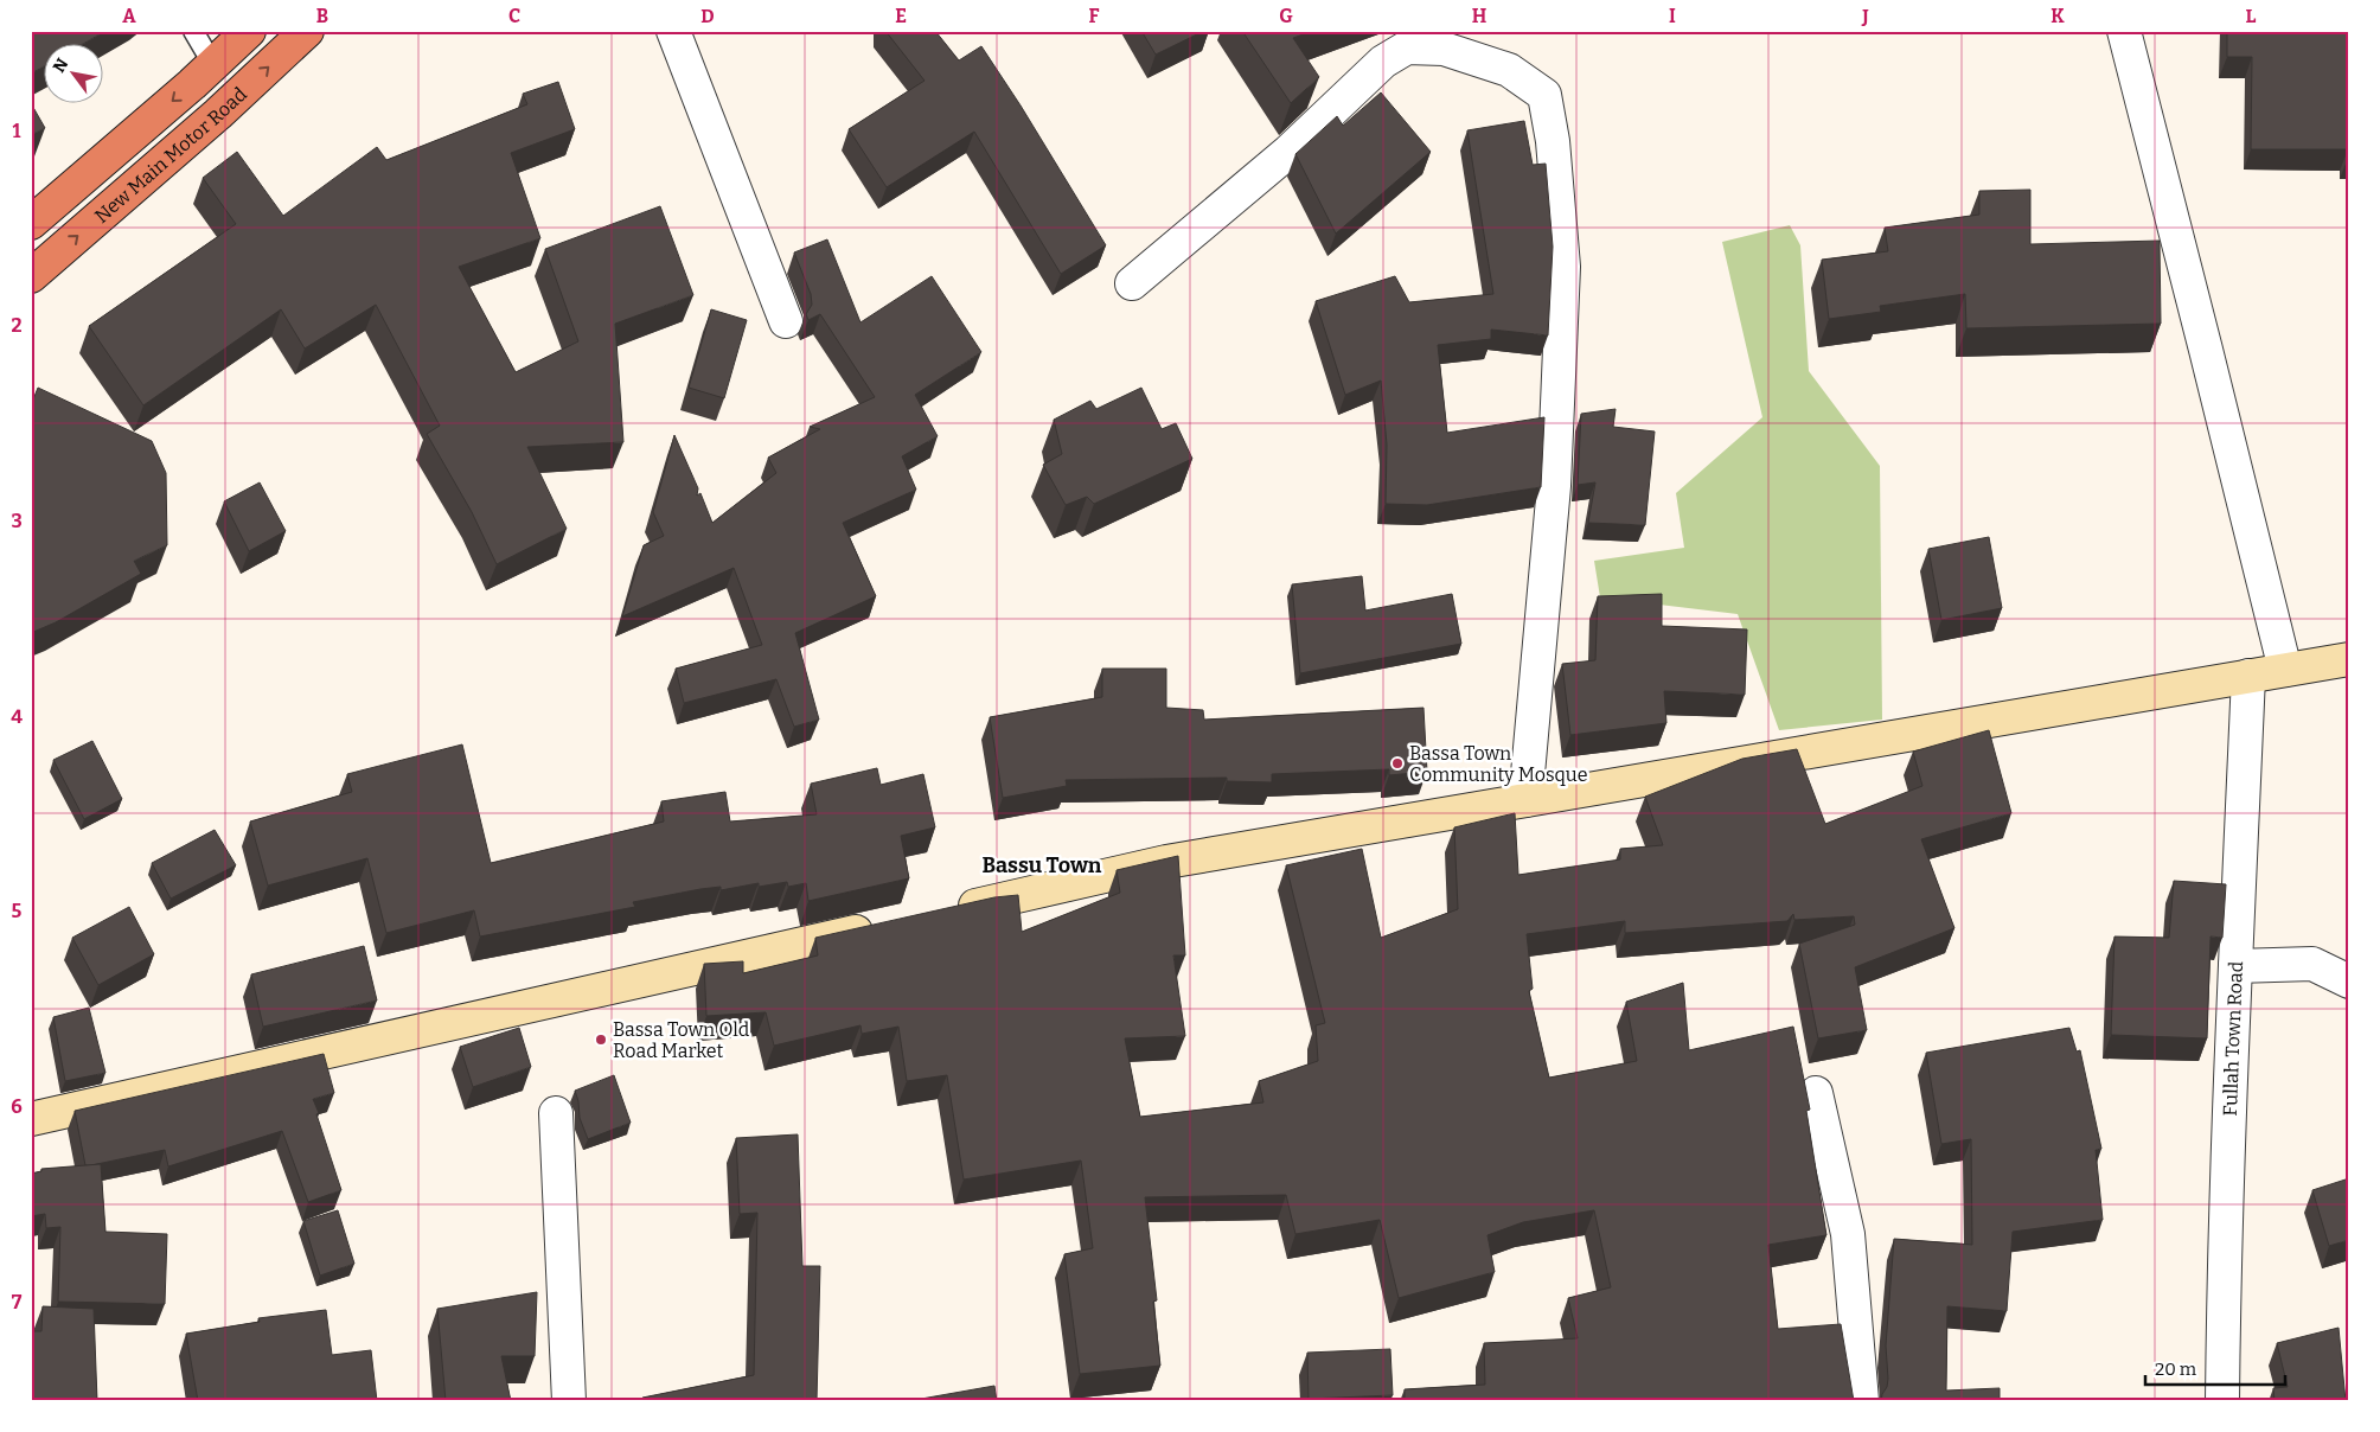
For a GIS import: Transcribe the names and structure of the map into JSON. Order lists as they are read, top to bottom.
{
  "streets": {
    "highway": ["New Main Motor Road"],
    "street": ["Fullah Town Road"]
  },
  "districts": ["Bassu Town"],
  "places": ["Bassa Town Community Mosque", "Bassa Town Old Road Market"],
  "scale_bar": "20 m",
  "north": "top left",
  "grid": {
    "columns": [
      "A",
      "B",
      "C",
      "D",
      "E",
      "F",
      "G",
      "H",
      "I",
      "J",
      "K",
      "L"
    ],
    "rows": [
      "1",
      "2",
      "3",
      "4",
      "5",
      "6",
      "7"
    ]
  }
}
